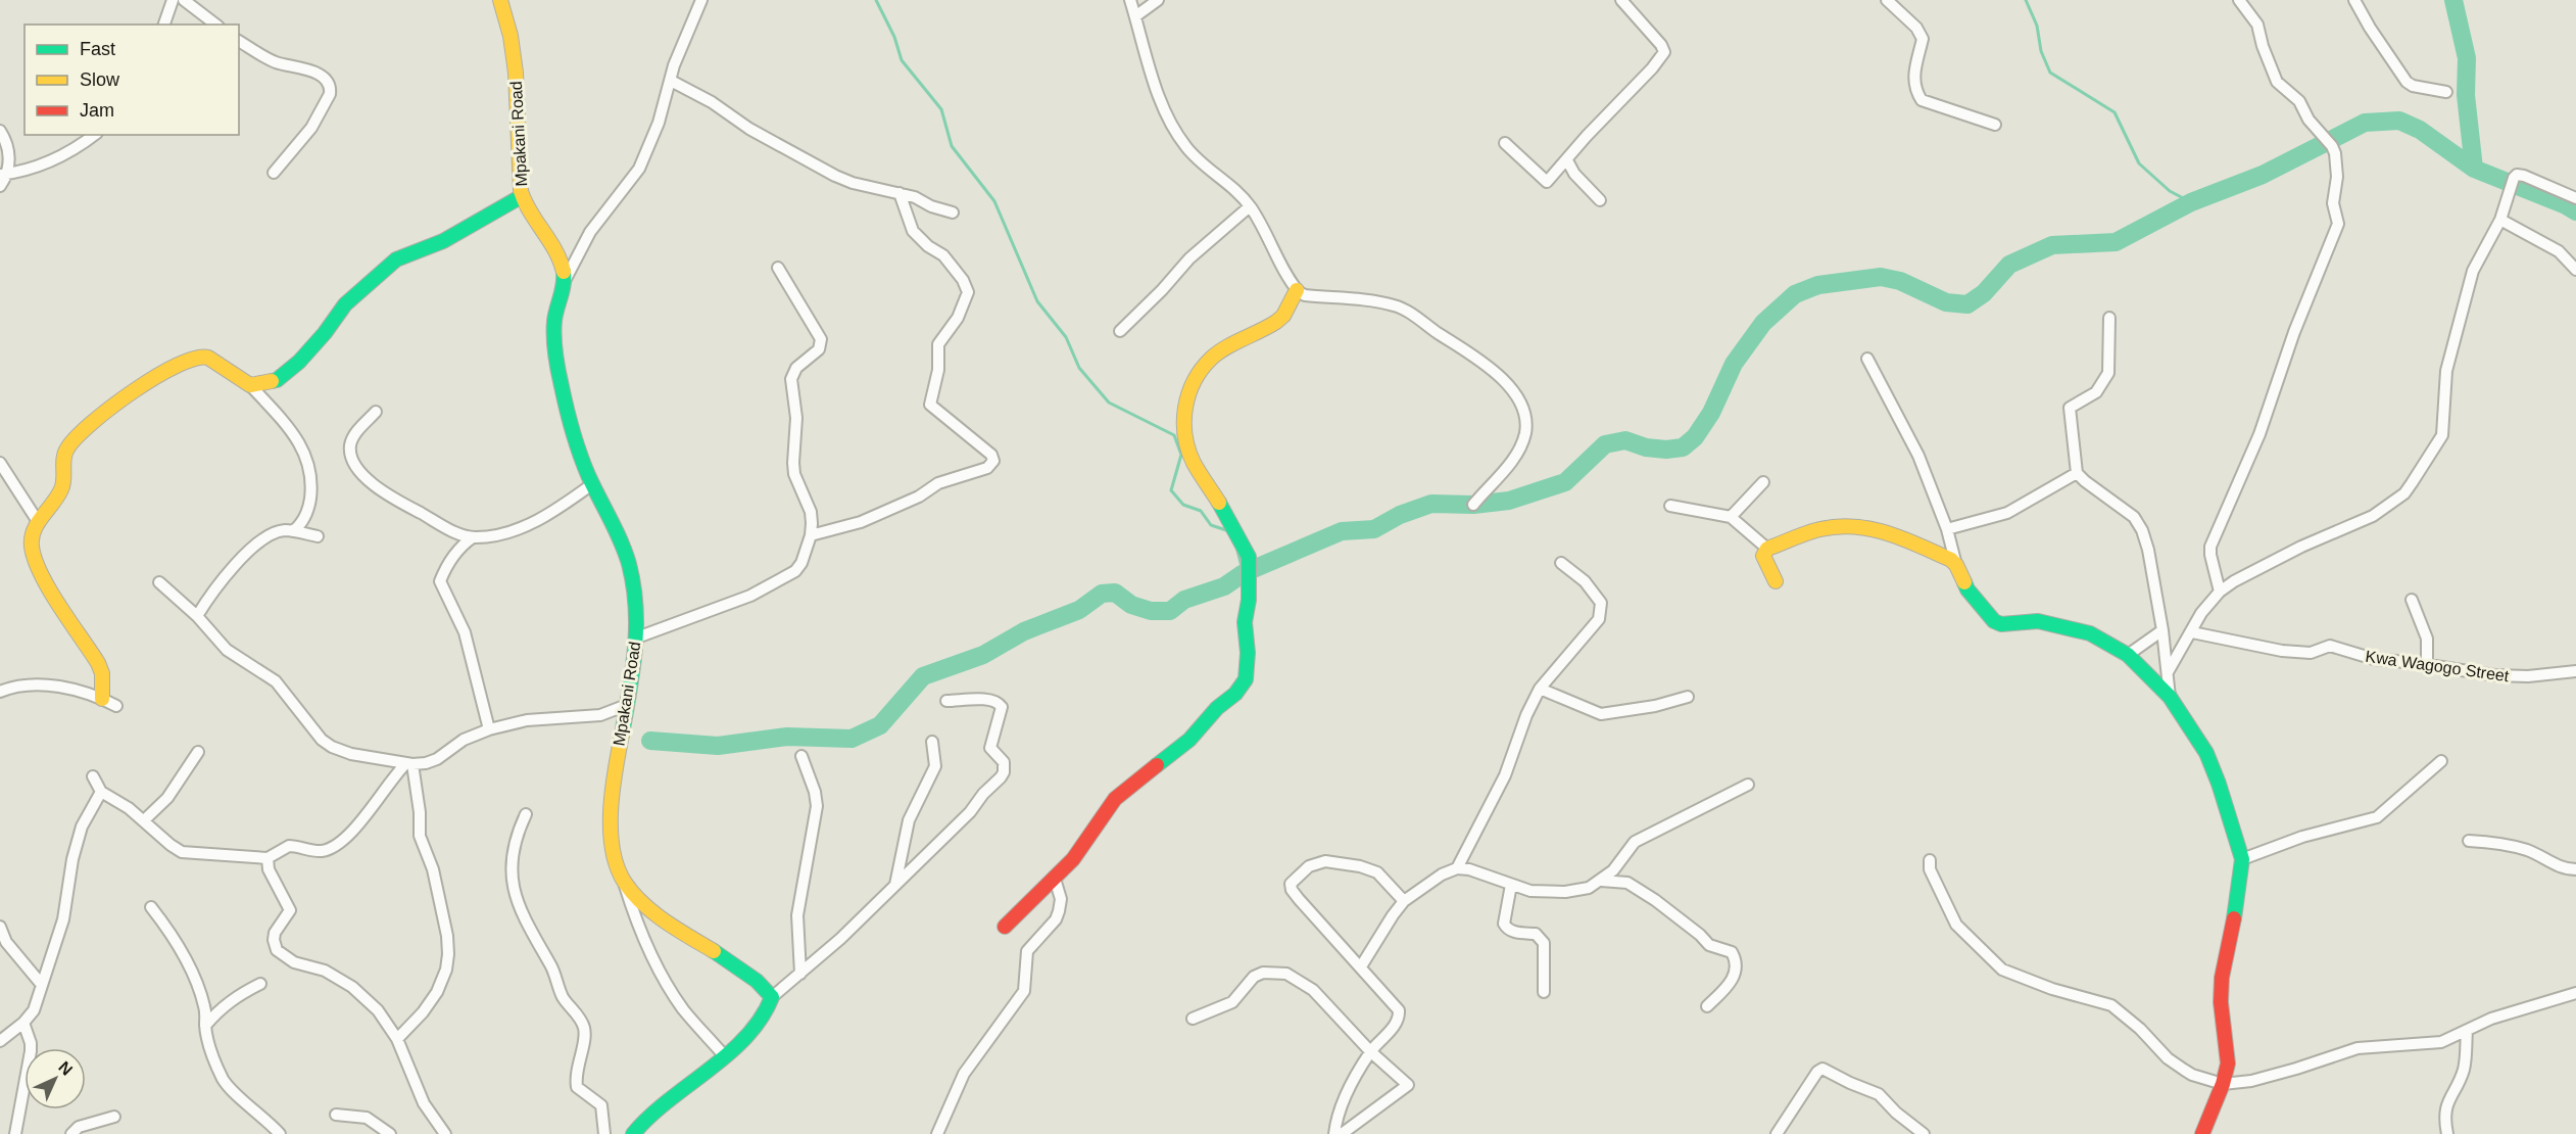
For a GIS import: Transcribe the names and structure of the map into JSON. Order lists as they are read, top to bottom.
{
  "streets": {
    "street": ["Mpakani Road", "Kwa Wagogo Street"]
  },
  "legend": ["Fast", "Slow", "Jam"],
  "north": "top right"
}
